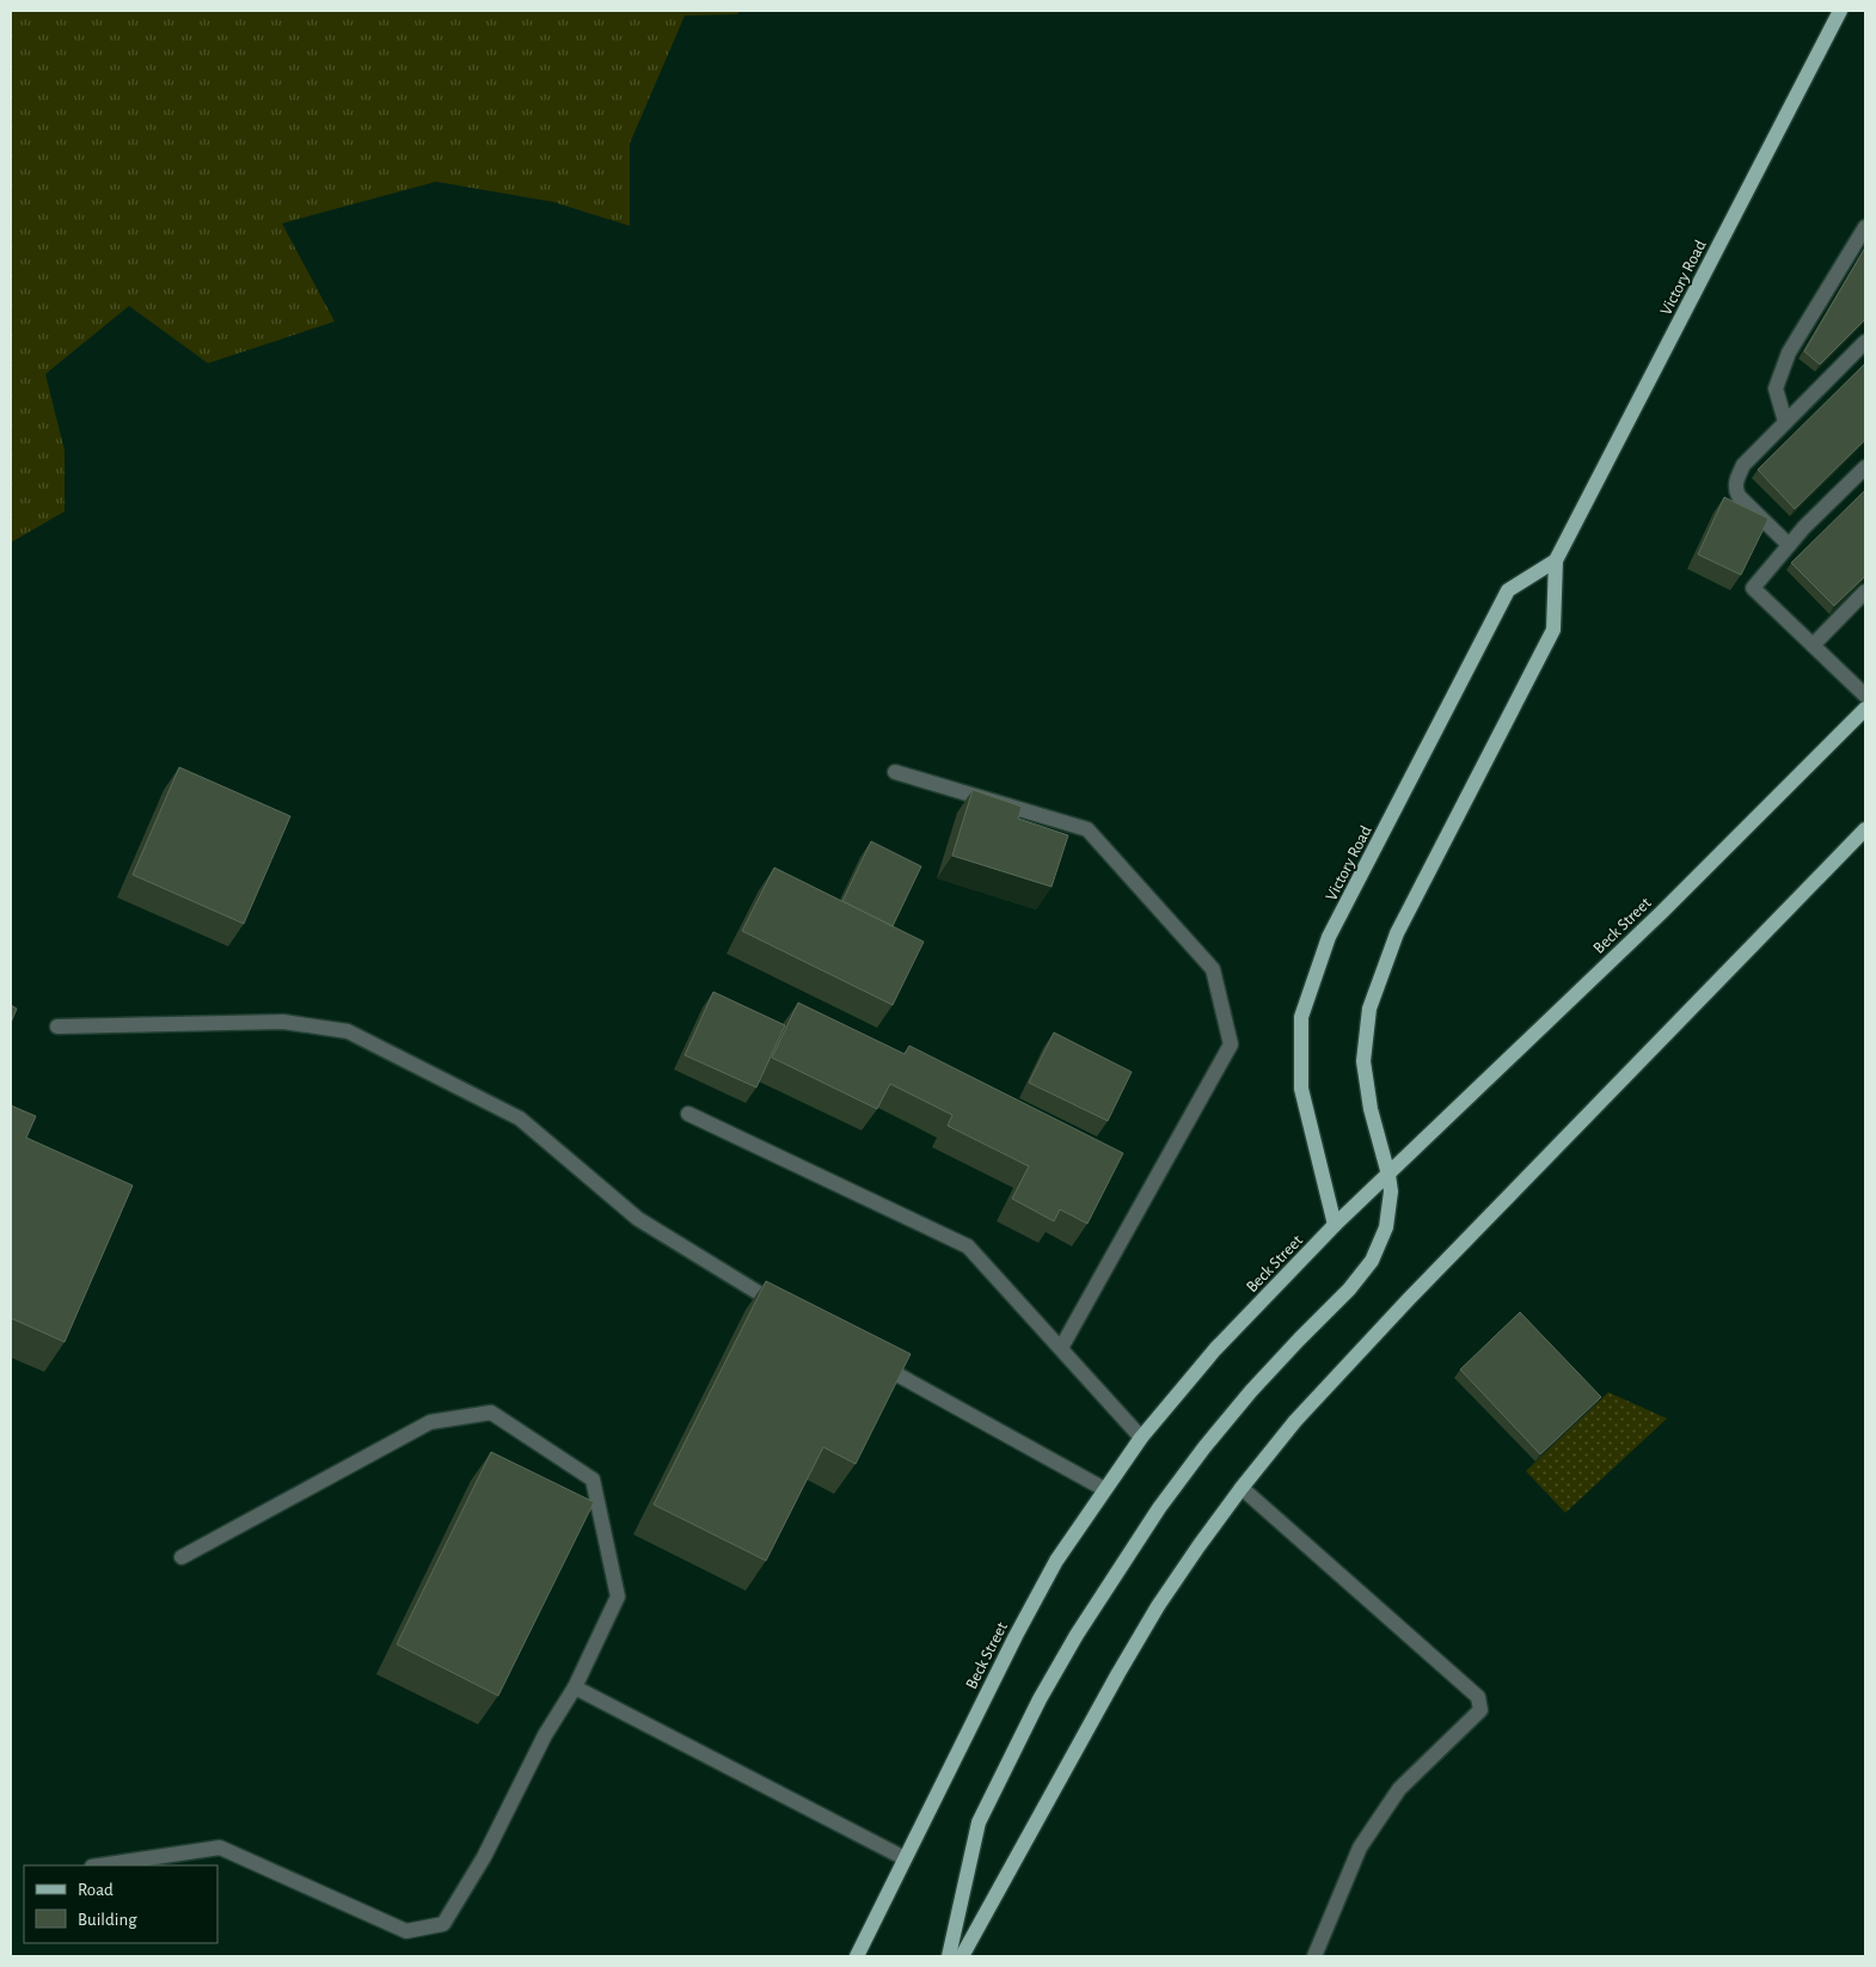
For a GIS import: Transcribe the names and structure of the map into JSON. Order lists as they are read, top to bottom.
{
  "streets": {
    "main road": ["Victory Road", "Beck Street"]
  },
  "crossings": [
    ["Victory Road", "Beck Street"]
  ],
  "legend": ["Road", "Building"]
}
